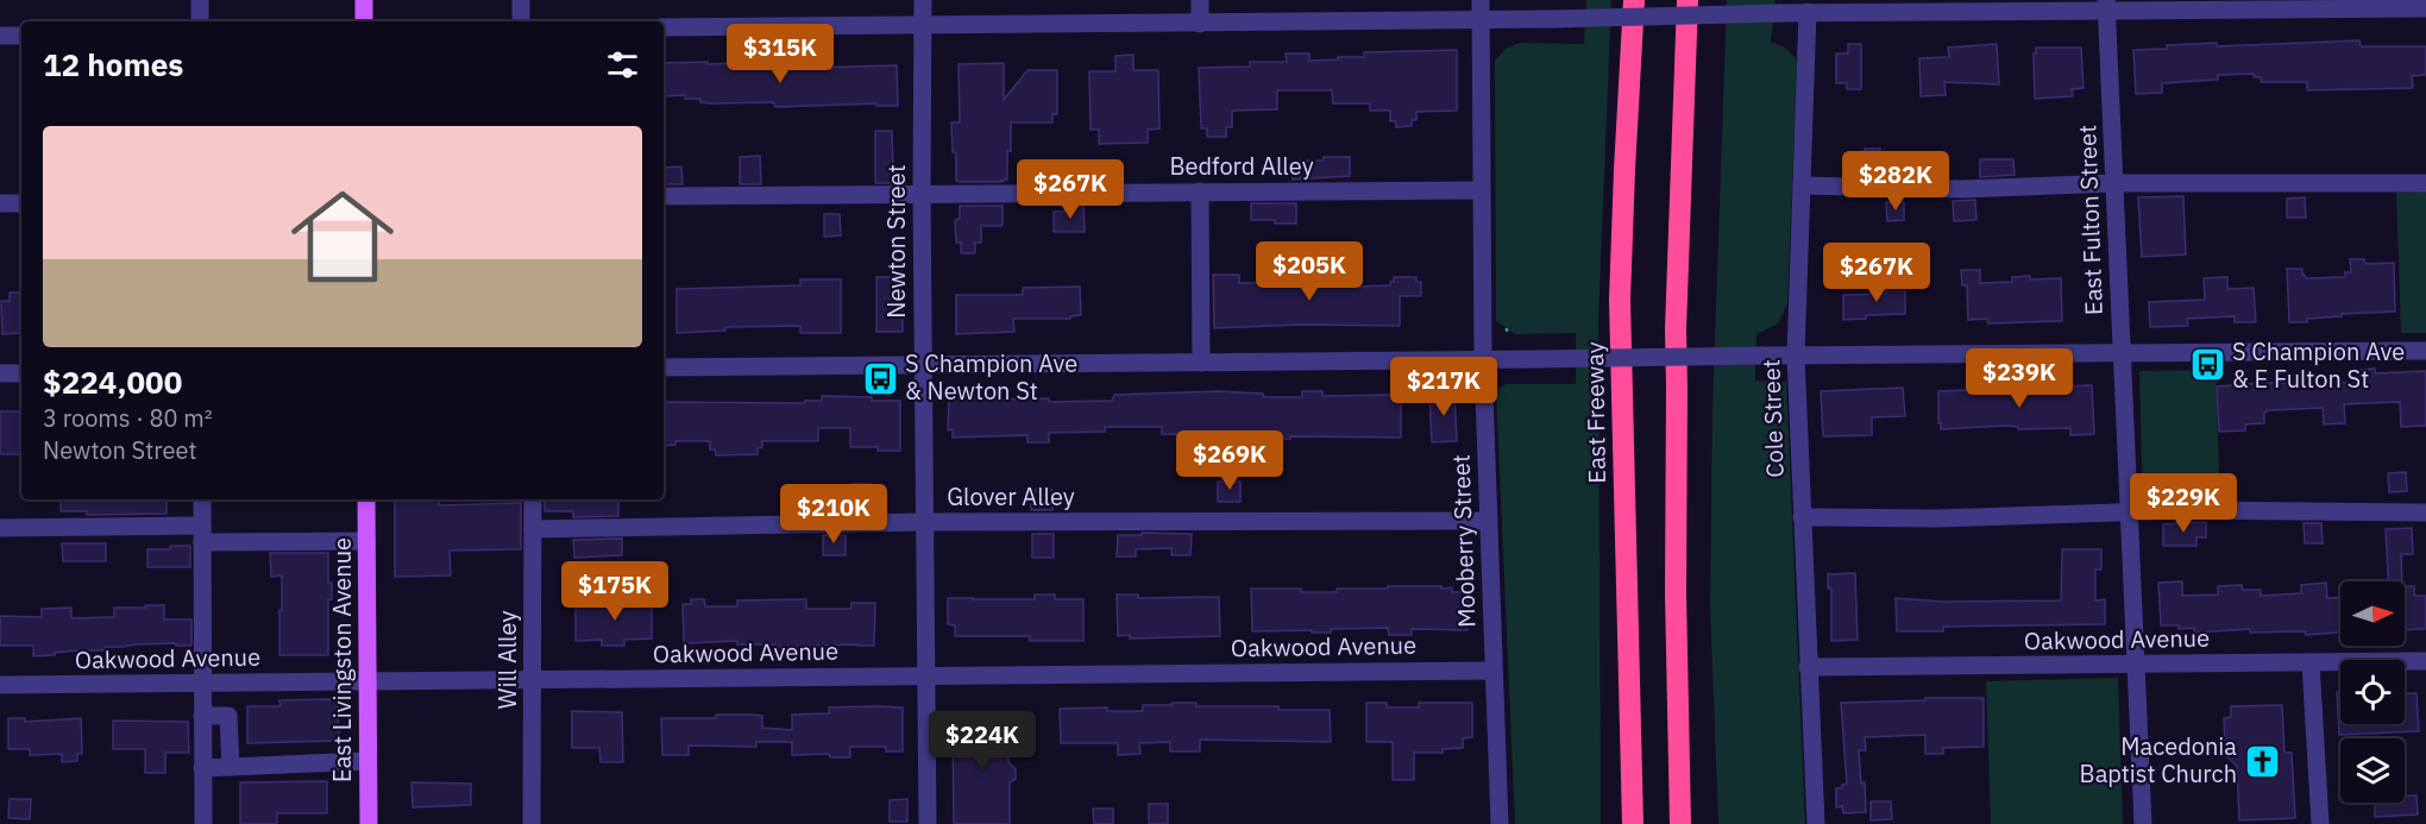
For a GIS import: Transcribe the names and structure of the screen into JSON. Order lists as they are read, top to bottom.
{
  "streets": {
    "highway": ["East Freeway"],
    "main road": ["East Livingston Avenue"],
    "street": [
      "Bedford Alley",
      "East Fulton Street",
      "Newton Street",
      "Cole Street",
      "Glover Alley",
      "Mooberry Street",
      "Oakwood Avenue",
      "Will Alley"
    ]
  },
  "crossings": [
    ["Bedford Alley", "Newton Street"],
    ["Bedford Alley", "Mooberry Street"],
    ["East Fulton Street", "Oakwood Avenue"],
    ["Newton Street", "Glover Alley"],
    ["Newton Street", "Oakwood Avenue"],
    ["Cole Street", "Oakwood Avenue"],
    ["Glover Alley", "Mooberry Street"],
    ["Glover Alley", "Will Alley"],
    ["Mooberry Street", "Oakwood Avenue"],
    ["Oakwood Avenue", "East Livingston Avenue"],
    ["Oakwood Avenue", "Will Alley"]
  ],
  "places": {
    "bus stop": ["S Champion Ave & E Fulton St", "S Champion Ave & Newton St"],
    "church": ["Macedonia Baptist Church"]
  },
  "north": "right",
  "page": {
    "heading": "12 homes",
    "price": [
      "$315K",
      "$282K",
      "$267K",
      "$205K",
      "$267K",
      "$239K",
      "$217K",
      "$269K",
      "$229K",
      "$210K",
      "$175K",
      "$224K"
    ],
    "list": [
      {
        "name": "$224,000",
        "note": "3 rooms · 80 m² · Newton Street"
      }
    ]
  }
}
